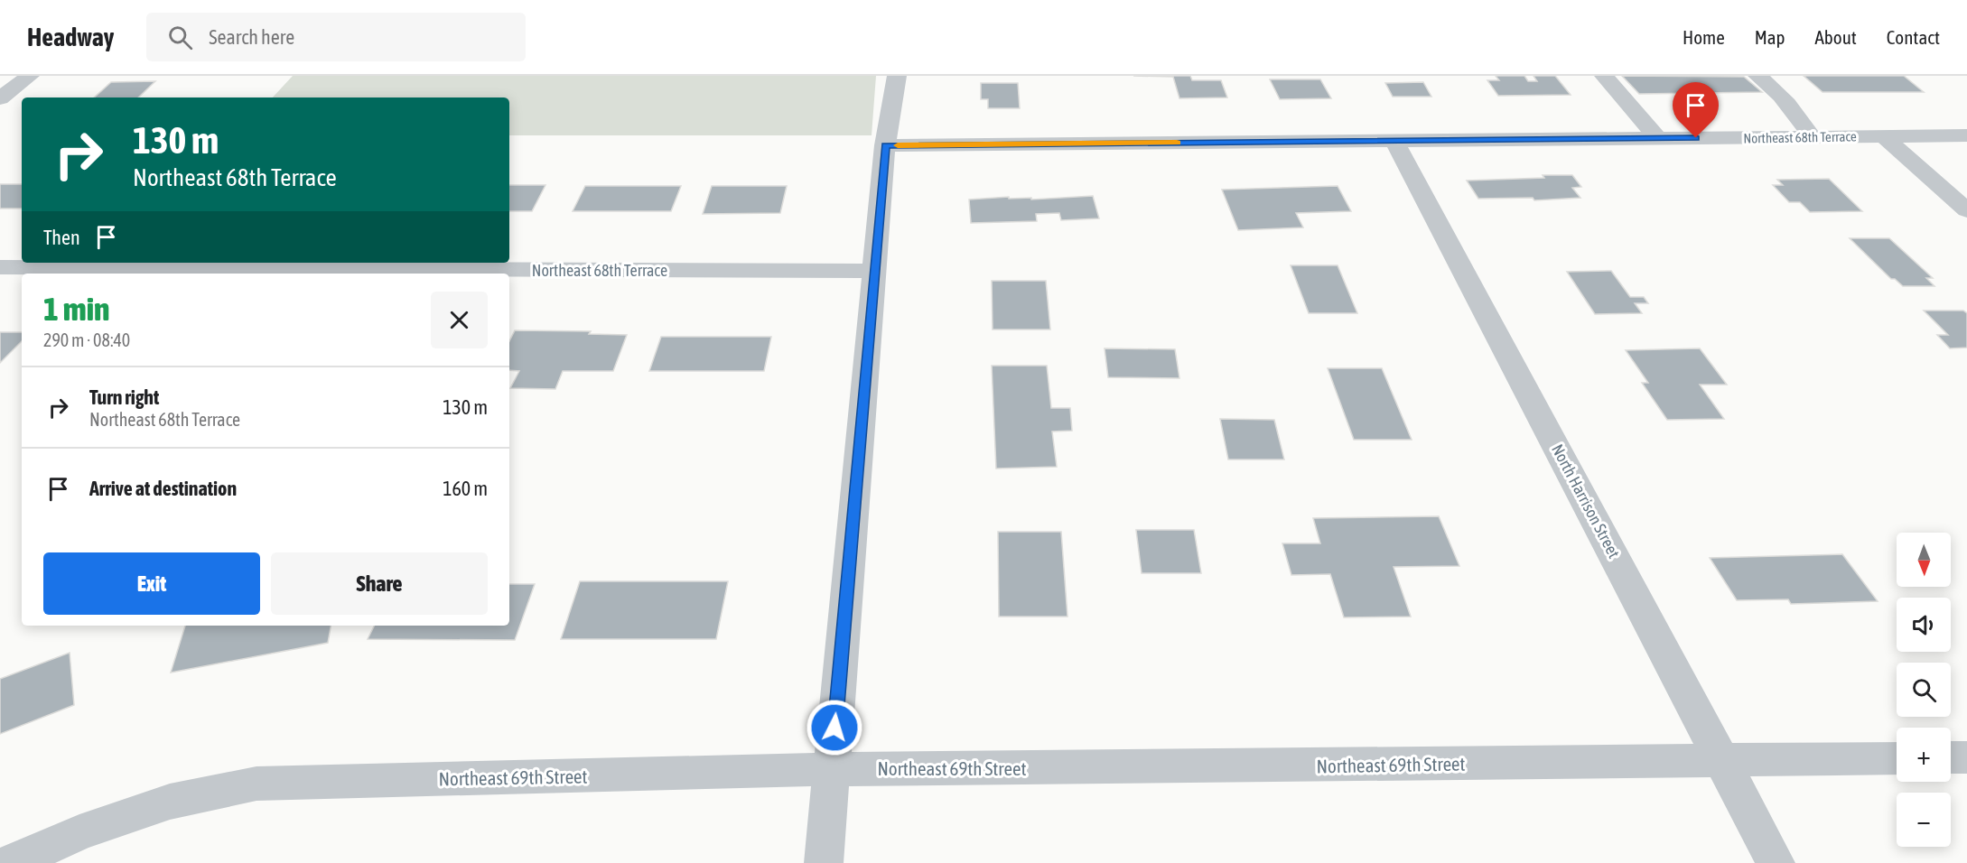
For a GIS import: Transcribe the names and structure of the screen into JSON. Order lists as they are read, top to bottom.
{
  "streets": {
    "street": ["Northeast 68th Terrace", "North Harrison Street", "Northeast 69th Street"]
  },
  "crossings": [
    ["Northeast 68th Terrace", "North Harrison Street"],
    ["North Harrison Street", "Northeast 69th Street"]
  ],
  "north": "bottom",
  "page": {
    "header": "Headway",
    "search": "Search here",
    "nav": [
      "Home",
      "Map",
      "About",
      "Contact"
    ],
    "turn": ["130 m", "Northeast 68th Terrace"],
    "then": "Then",
    "heading": ["1 min", "290 m · 08:40"],
    "list": [
      {
        "name": "Turn right",
        "note": "Northeast 68th Terrace",
        "value": "130 m"
      },
      {
        "name": "Arrive at destination",
        "value": "160 m"
      }
    ],
    "map_buttons": ["+", "−"],
    "buttons": ["Exit", "Share"]
  }
}
